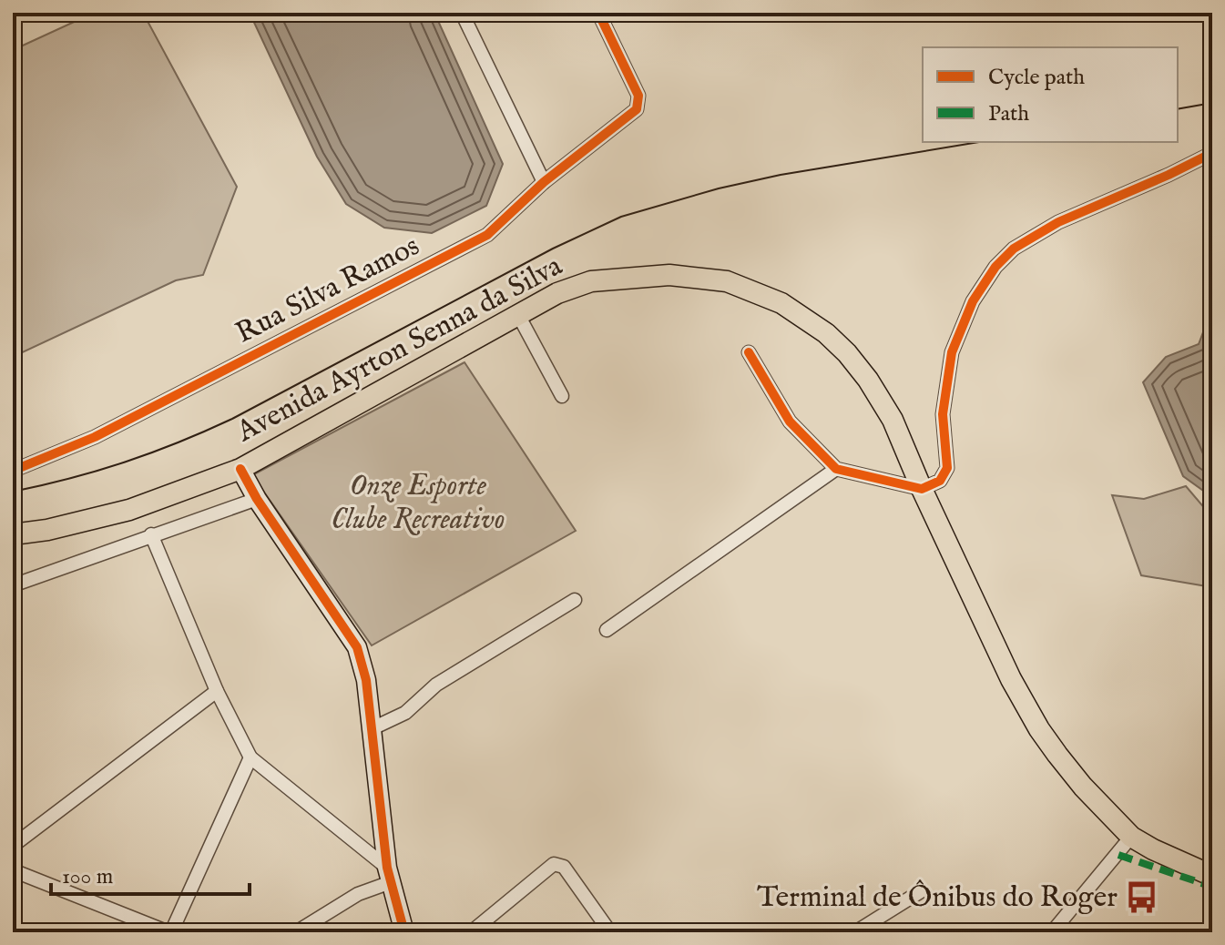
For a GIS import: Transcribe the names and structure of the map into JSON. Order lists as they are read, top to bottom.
{
  "streets": {
    "main road": ["Avenida Ayrton Senna da Silva"],
    "street": ["Rua Silva Ramos"]
  },
  "parks": ["Onze Esporte Clube Recreativo"],
  "places": {
    "bus stop": ["Terminal de Ônibus do Roger"]
  },
  "legend": ["Cycle path", "Path"],
  "scale_bar": "100 m"
}
